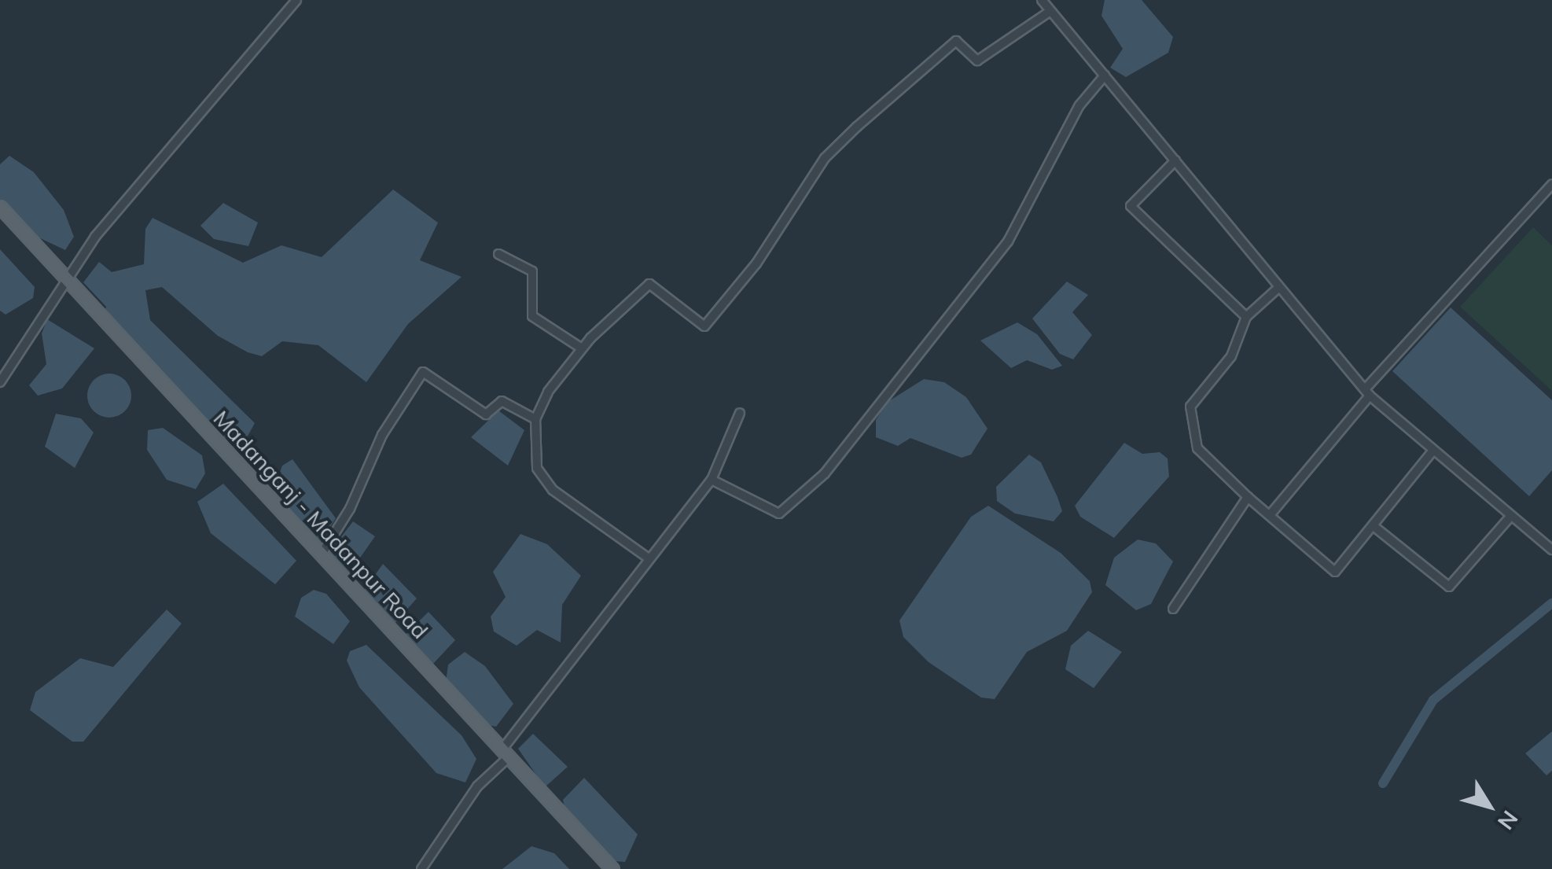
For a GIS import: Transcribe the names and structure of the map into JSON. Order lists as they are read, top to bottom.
{
  "streets": {
    "main road": ["Madanganj - Madanpur Road"]
  },
  "north": "bottom right"
}
